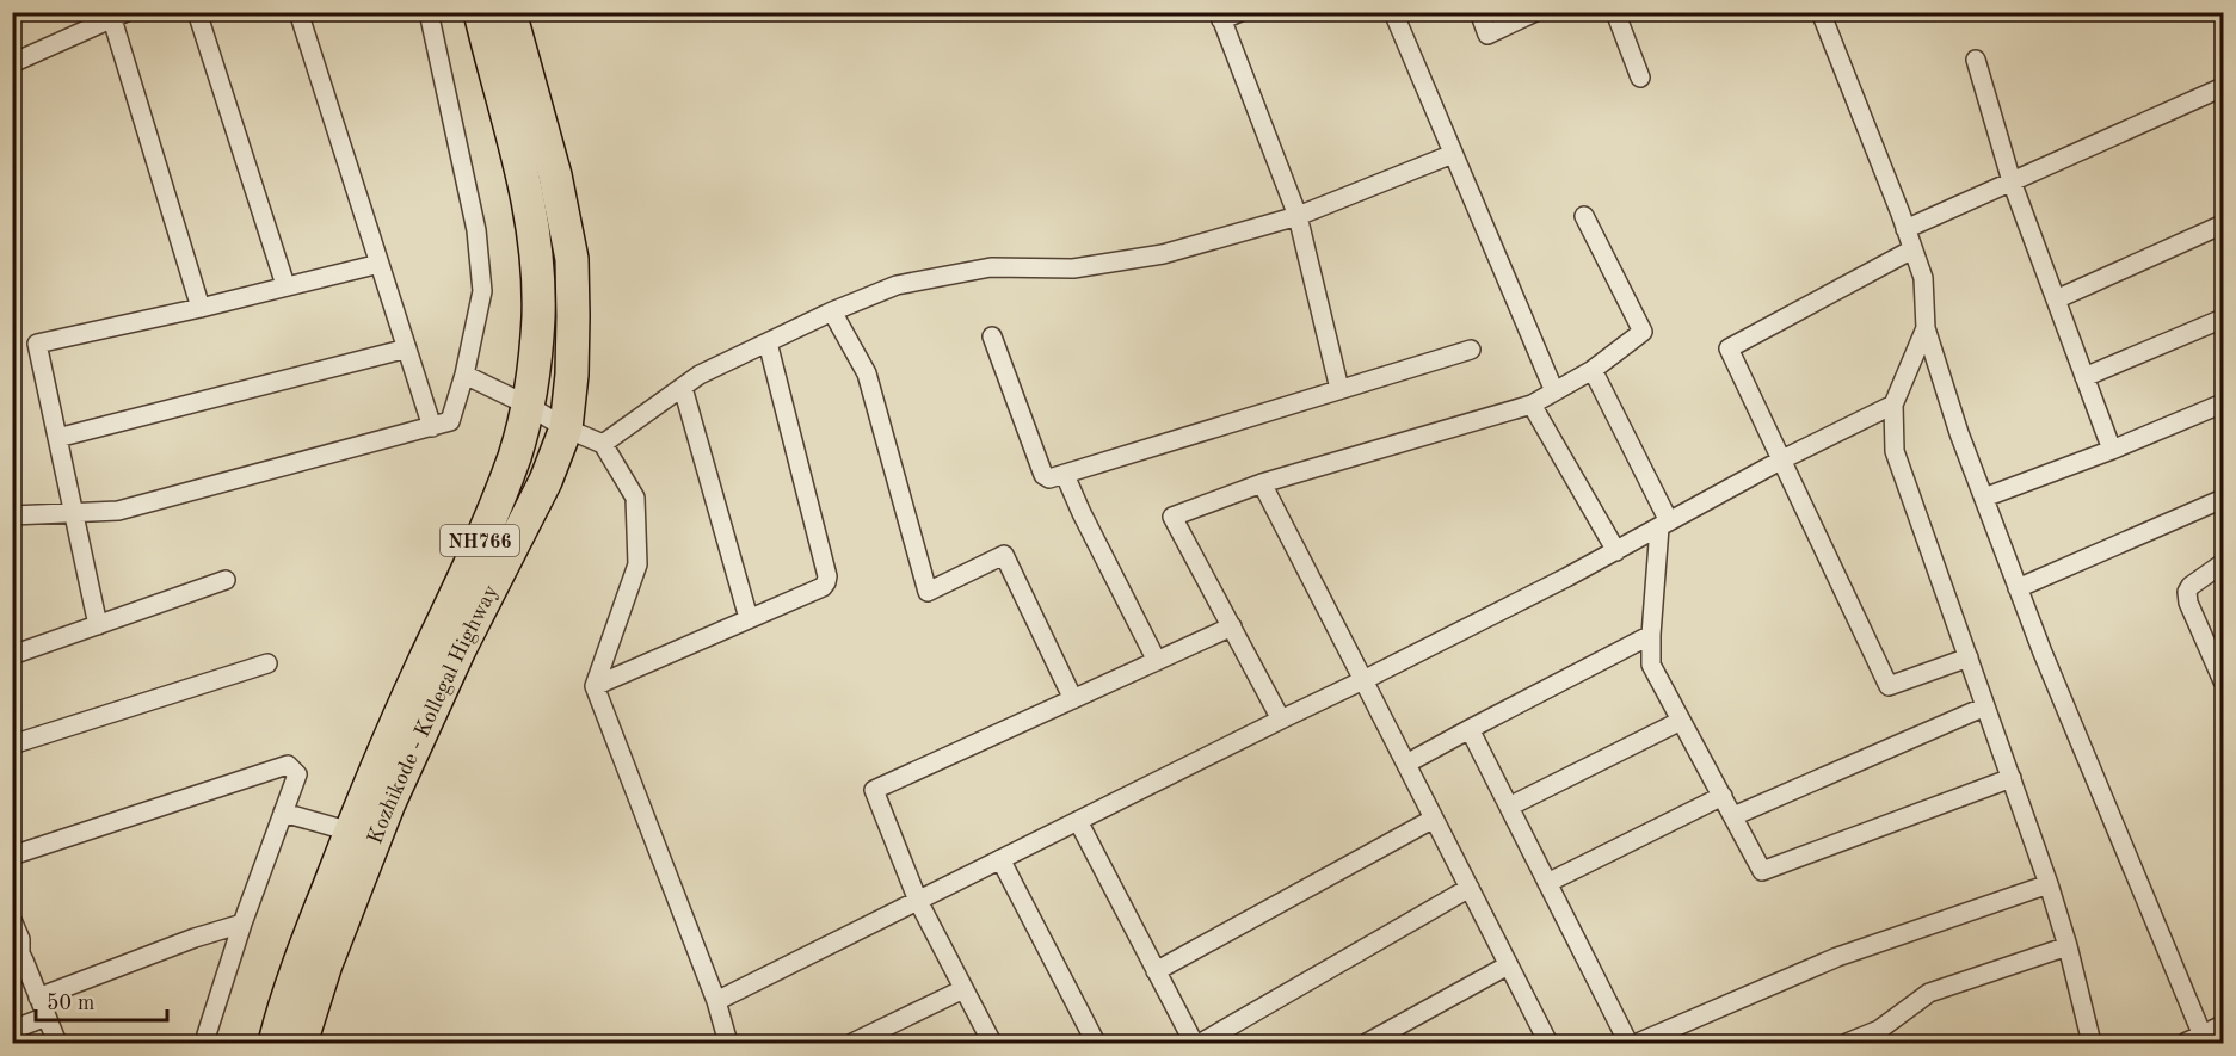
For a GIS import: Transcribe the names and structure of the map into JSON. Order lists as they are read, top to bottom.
{
  "streets": {
    "highway": ["NH766", "Kozhikode - Kollegal Highway"]
  },
  "scale_bar": "50 m"
}
